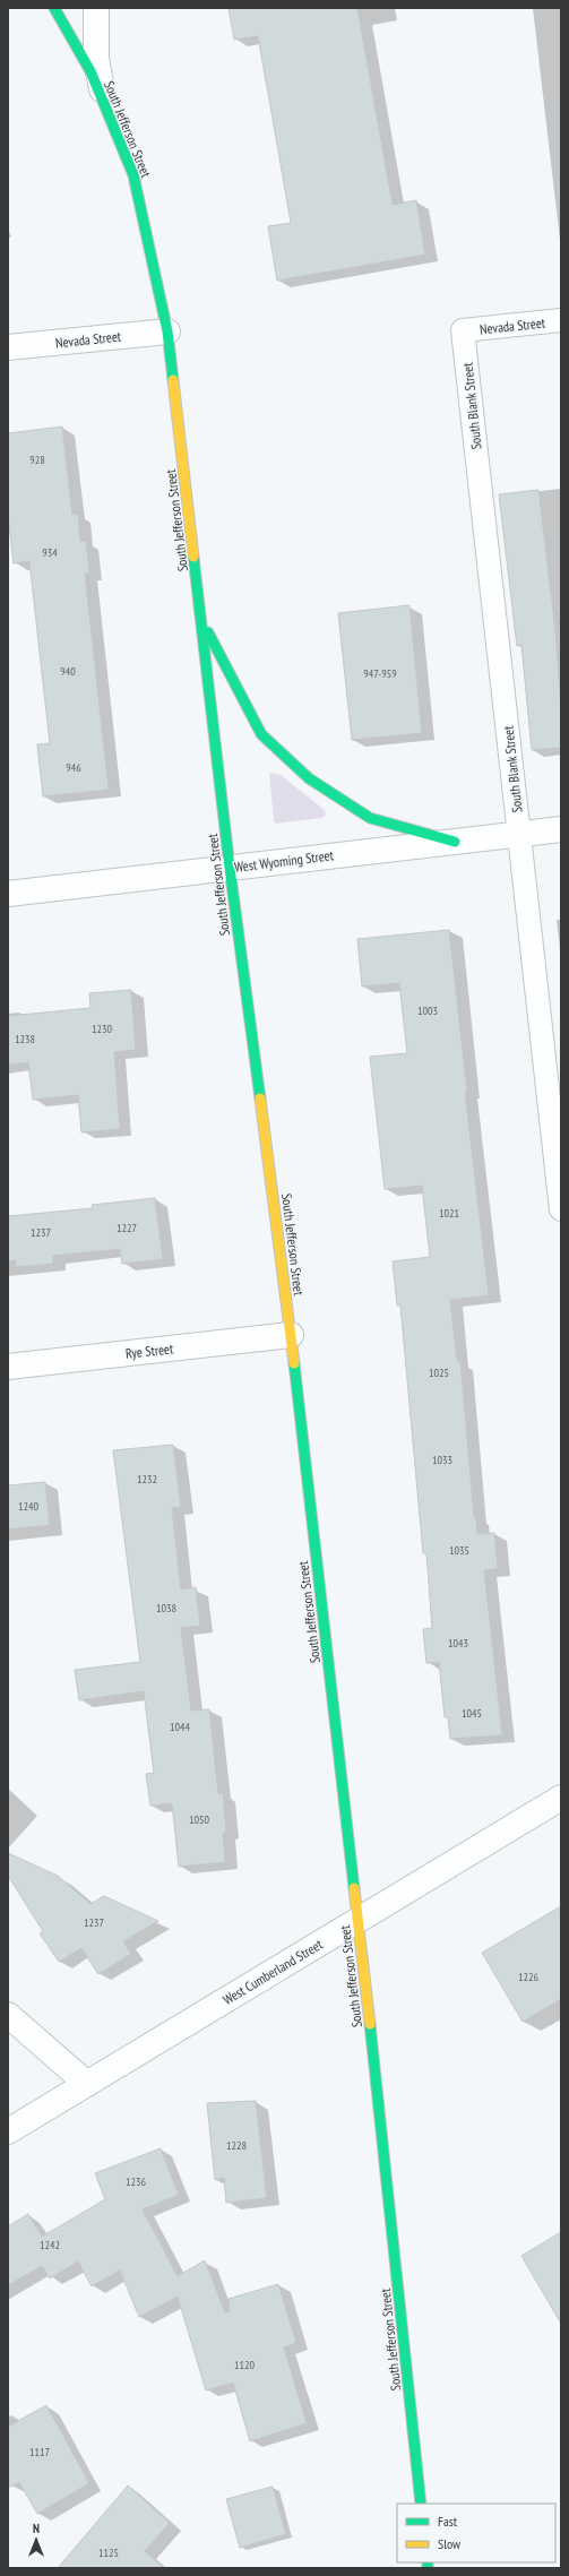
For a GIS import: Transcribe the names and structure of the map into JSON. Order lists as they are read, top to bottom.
{
  "streets": {
    "main road": ["South Jefferson Street"],
    "street": [
      "Nevada Street",
      "West Wyoming Street",
      "Rye Street",
      "West Cumberland Street"
    ],
    "lane": ["South Blank Street"]
  },
  "crossings": [
    ["South Jefferson Street", "Nevada Street"],
    ["South Jefferson Street", "West Wyoming Street"],
    ["South Jefferson Street", "Rye Street"],
    ["South Jefferson Street", "West Cumberland Street"],
    ["Nevada Street", "South Blank Street"],
    ["South Blank Street", "West Wyoming Street"]
  ],
  "house_numbers": [
    "928",
    "934",
    "940",
    "947-959",
    "946",
    "1003",
    "1230",
    "1238",
    "1021",
    "1227",
    "1237",
    "1025",
    "1033",
    "1232",
    "1240",
    "1035",
    "1038",
    "1043",
    "1045",
    "1044",
    "1050",
    "1237",
    "1226",
    "1228",
    "1236",
    "1242",
    "1120",
    "1117",
    "1125"
  ],
  "legend": ["Fast", "Slow"],
  "north": "top"
}
